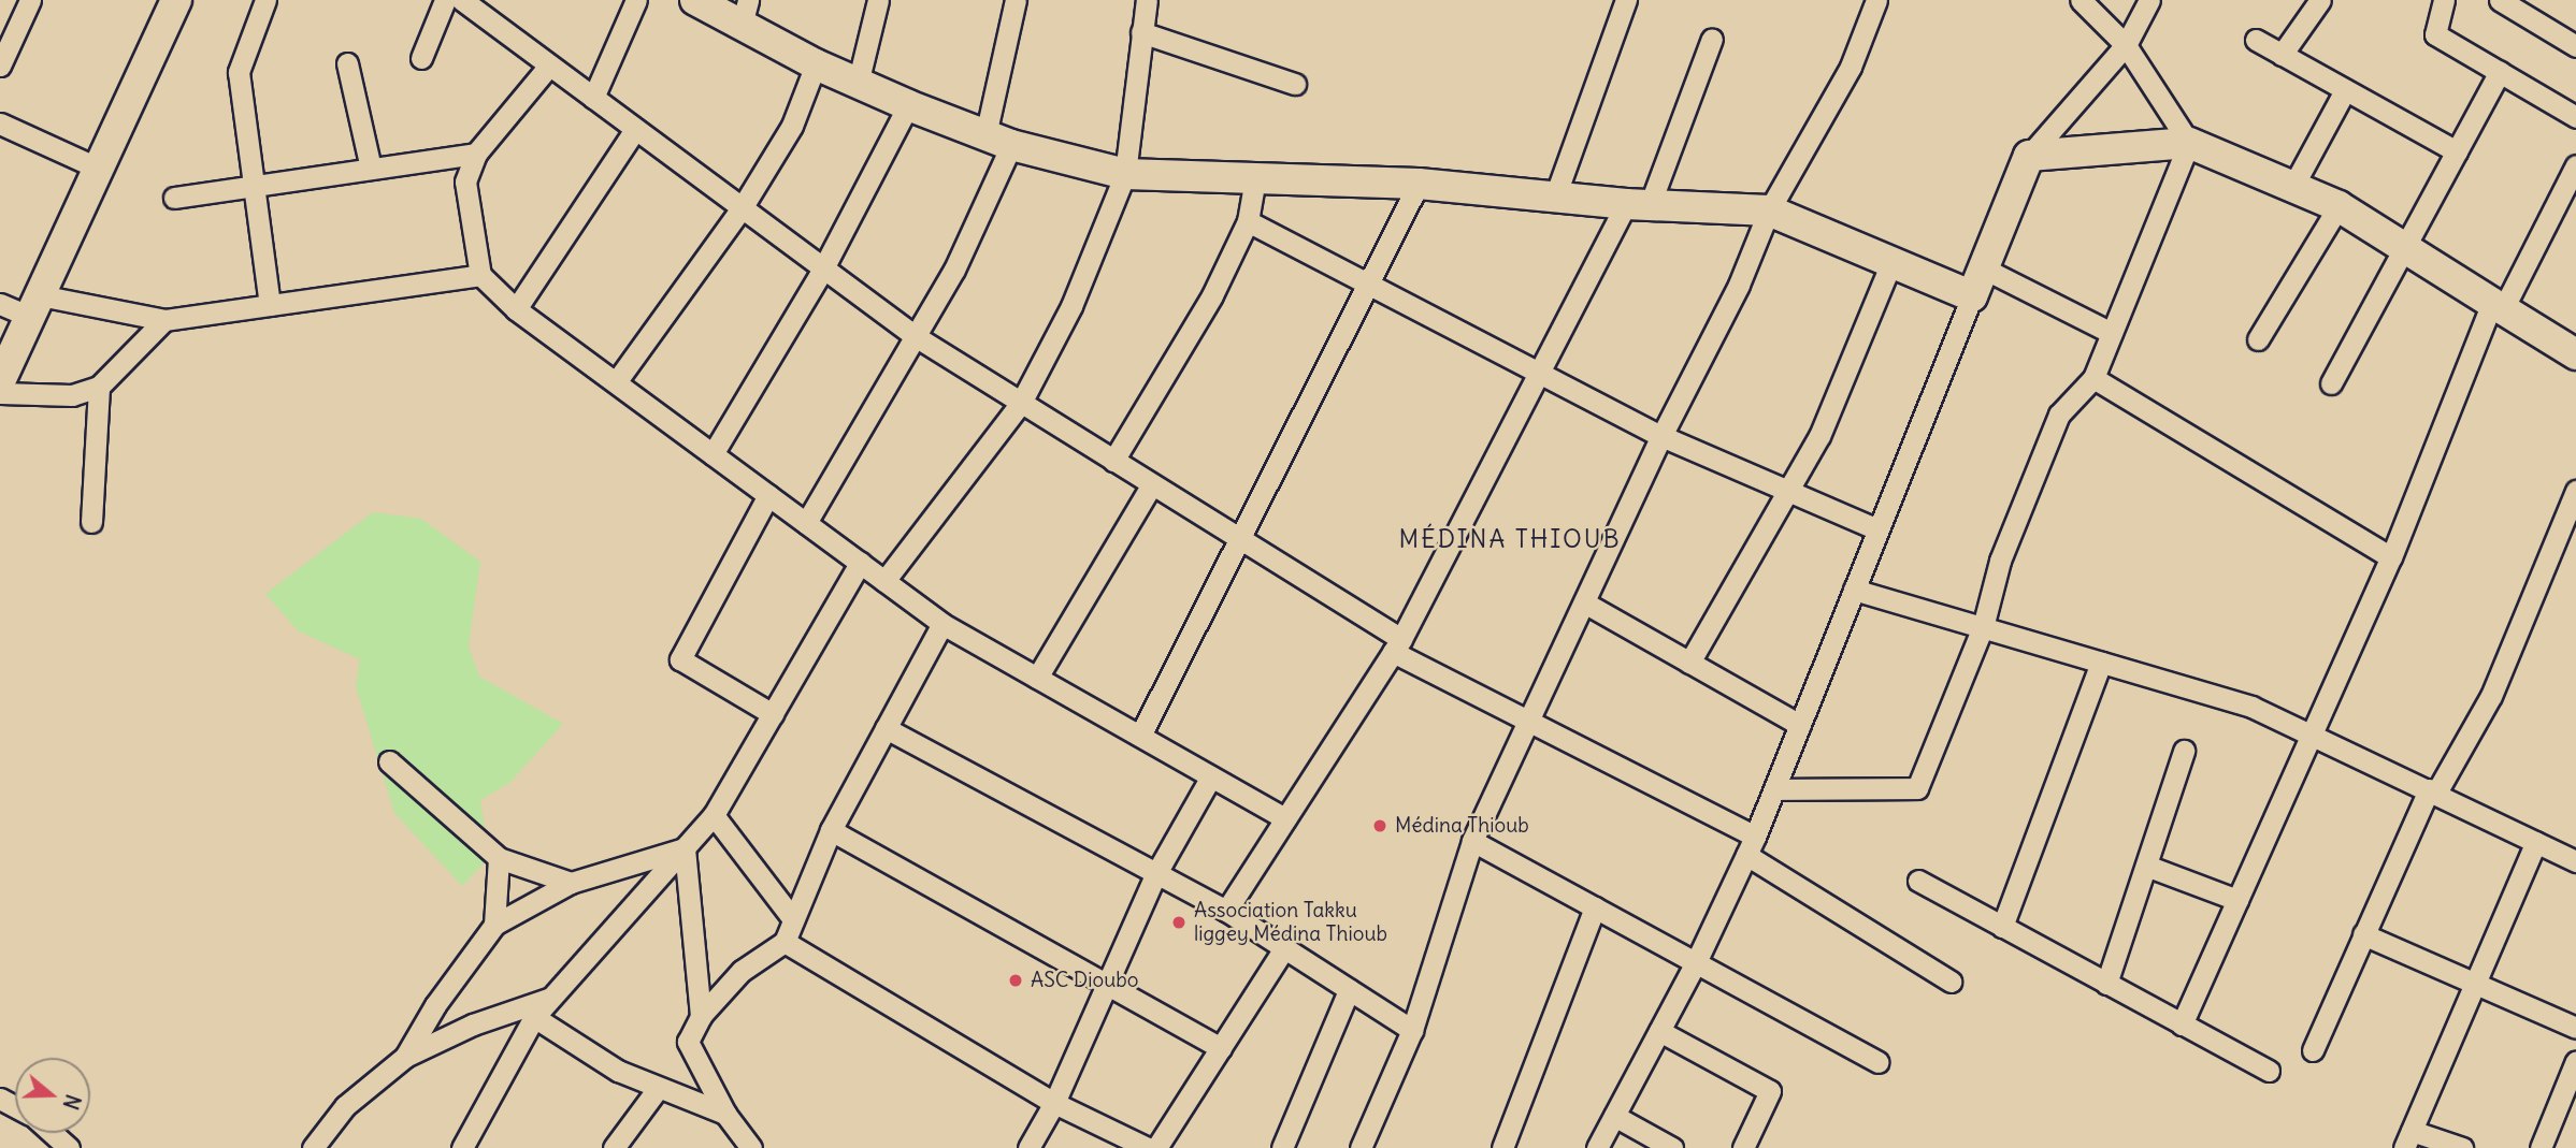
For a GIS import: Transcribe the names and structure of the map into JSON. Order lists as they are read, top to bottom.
{
  "districts": ["MÉDINA THIOUB"],
  "places": ["Médina Thioub", "Association Takku liggey Médina Thioub", "ASC Dioubo"],
  "north": "right"
}
